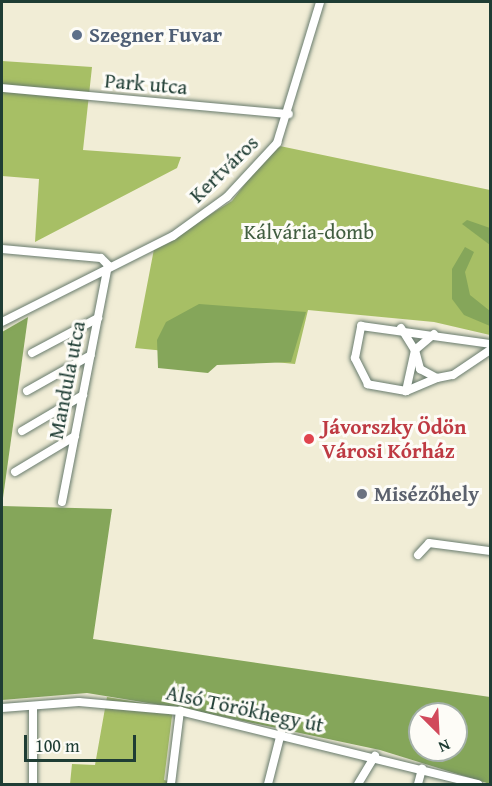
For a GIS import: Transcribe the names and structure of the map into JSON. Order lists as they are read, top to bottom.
{
  "streets": {
    "street": [
      "Park utca",
      "Kertváros",
      "Mandula utca",
      "Alsó Törökhegy út"
    ]
  },
  "crossings": [
    ["Park utca", "Kertváros"],
    ["Kertváros", "Mandula utca"]
  ],
  "parks": ["Kálvária-domb"],
  "places": ["Szegner Fuvar", "Jávorszky Ödön Városi Kórház", "Misézőhely"],
  "scale_bar": "100 m",
  "north": "bottom right"
}
